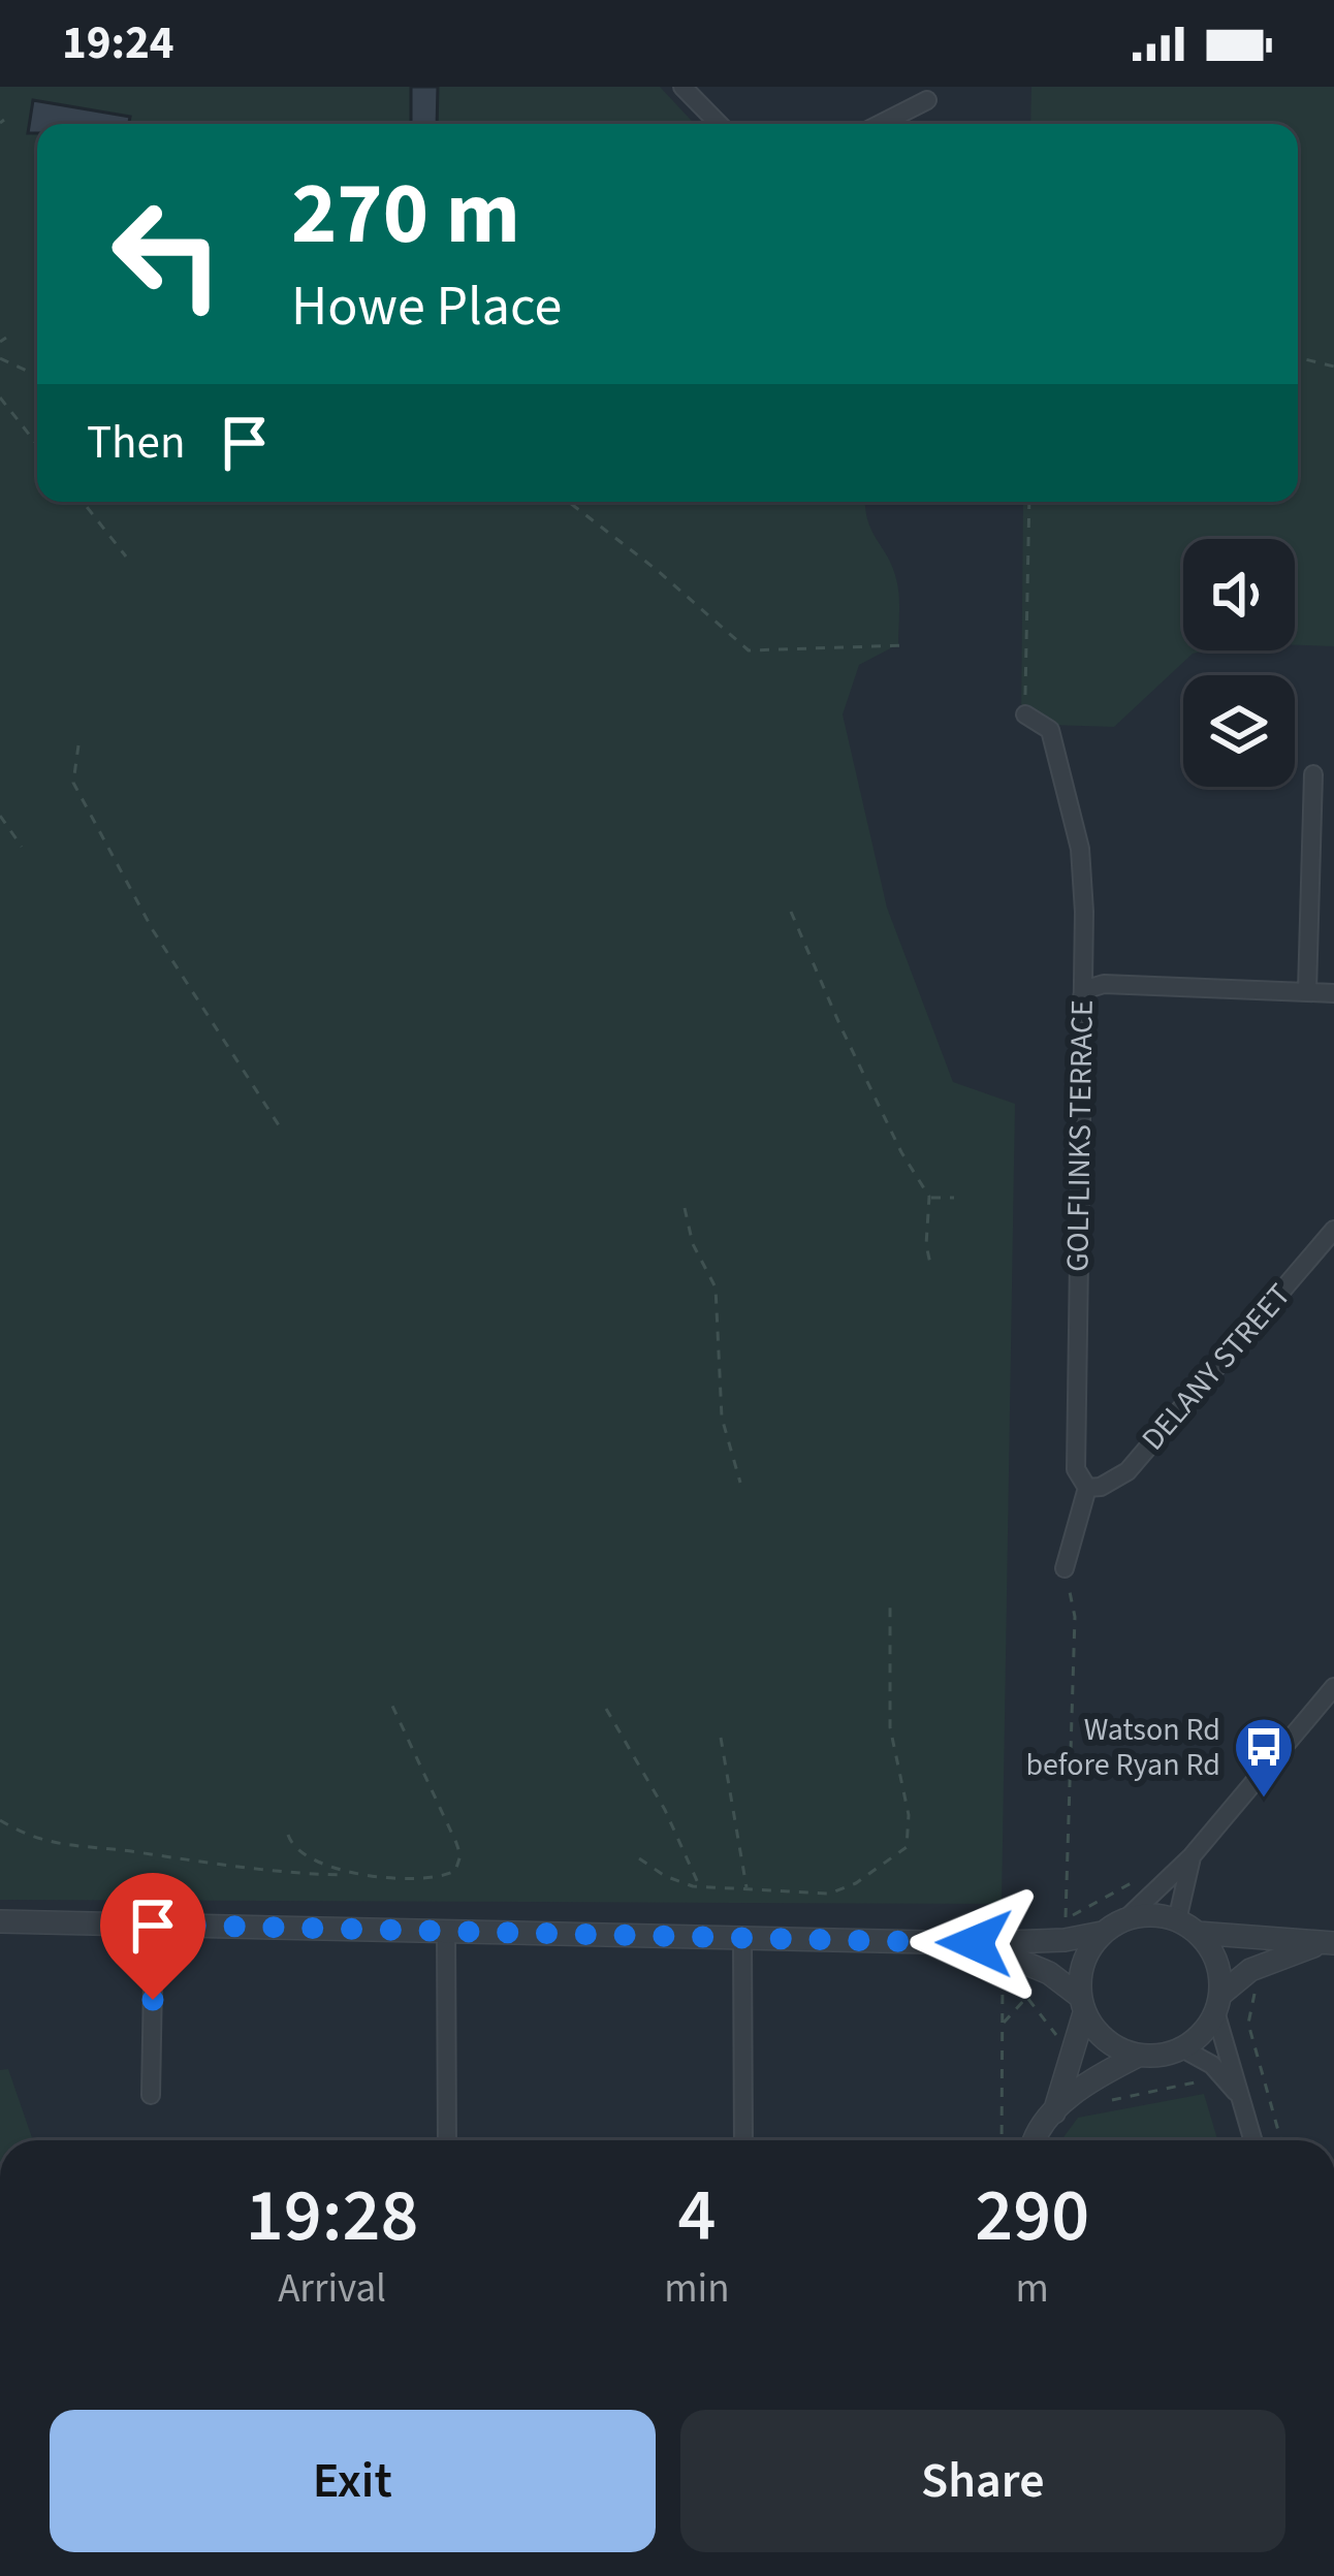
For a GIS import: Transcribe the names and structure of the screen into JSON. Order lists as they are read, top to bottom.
{
  "streets": {
    "street": ["GOLFLINKS TERRACE", "DELANY STREET"]
  },
  "crossings": [
    ["GOLFLINKS TERRACE", "DELANY STREET"]
  ],
  "places": {
    "bus stop": ["Watson Rd before Ryan Rd"]
  },
  "page": {
    "status": "19:24",
    "turn": ["270 m", "Howe Place"],
    "then": "Then",
    "eta": [
      "19:28",
      "Arrival",
      "4",
      "min",
      "290",
      "m"
    ],
    "buttons": ["Exit", "Share"]
  }
}
